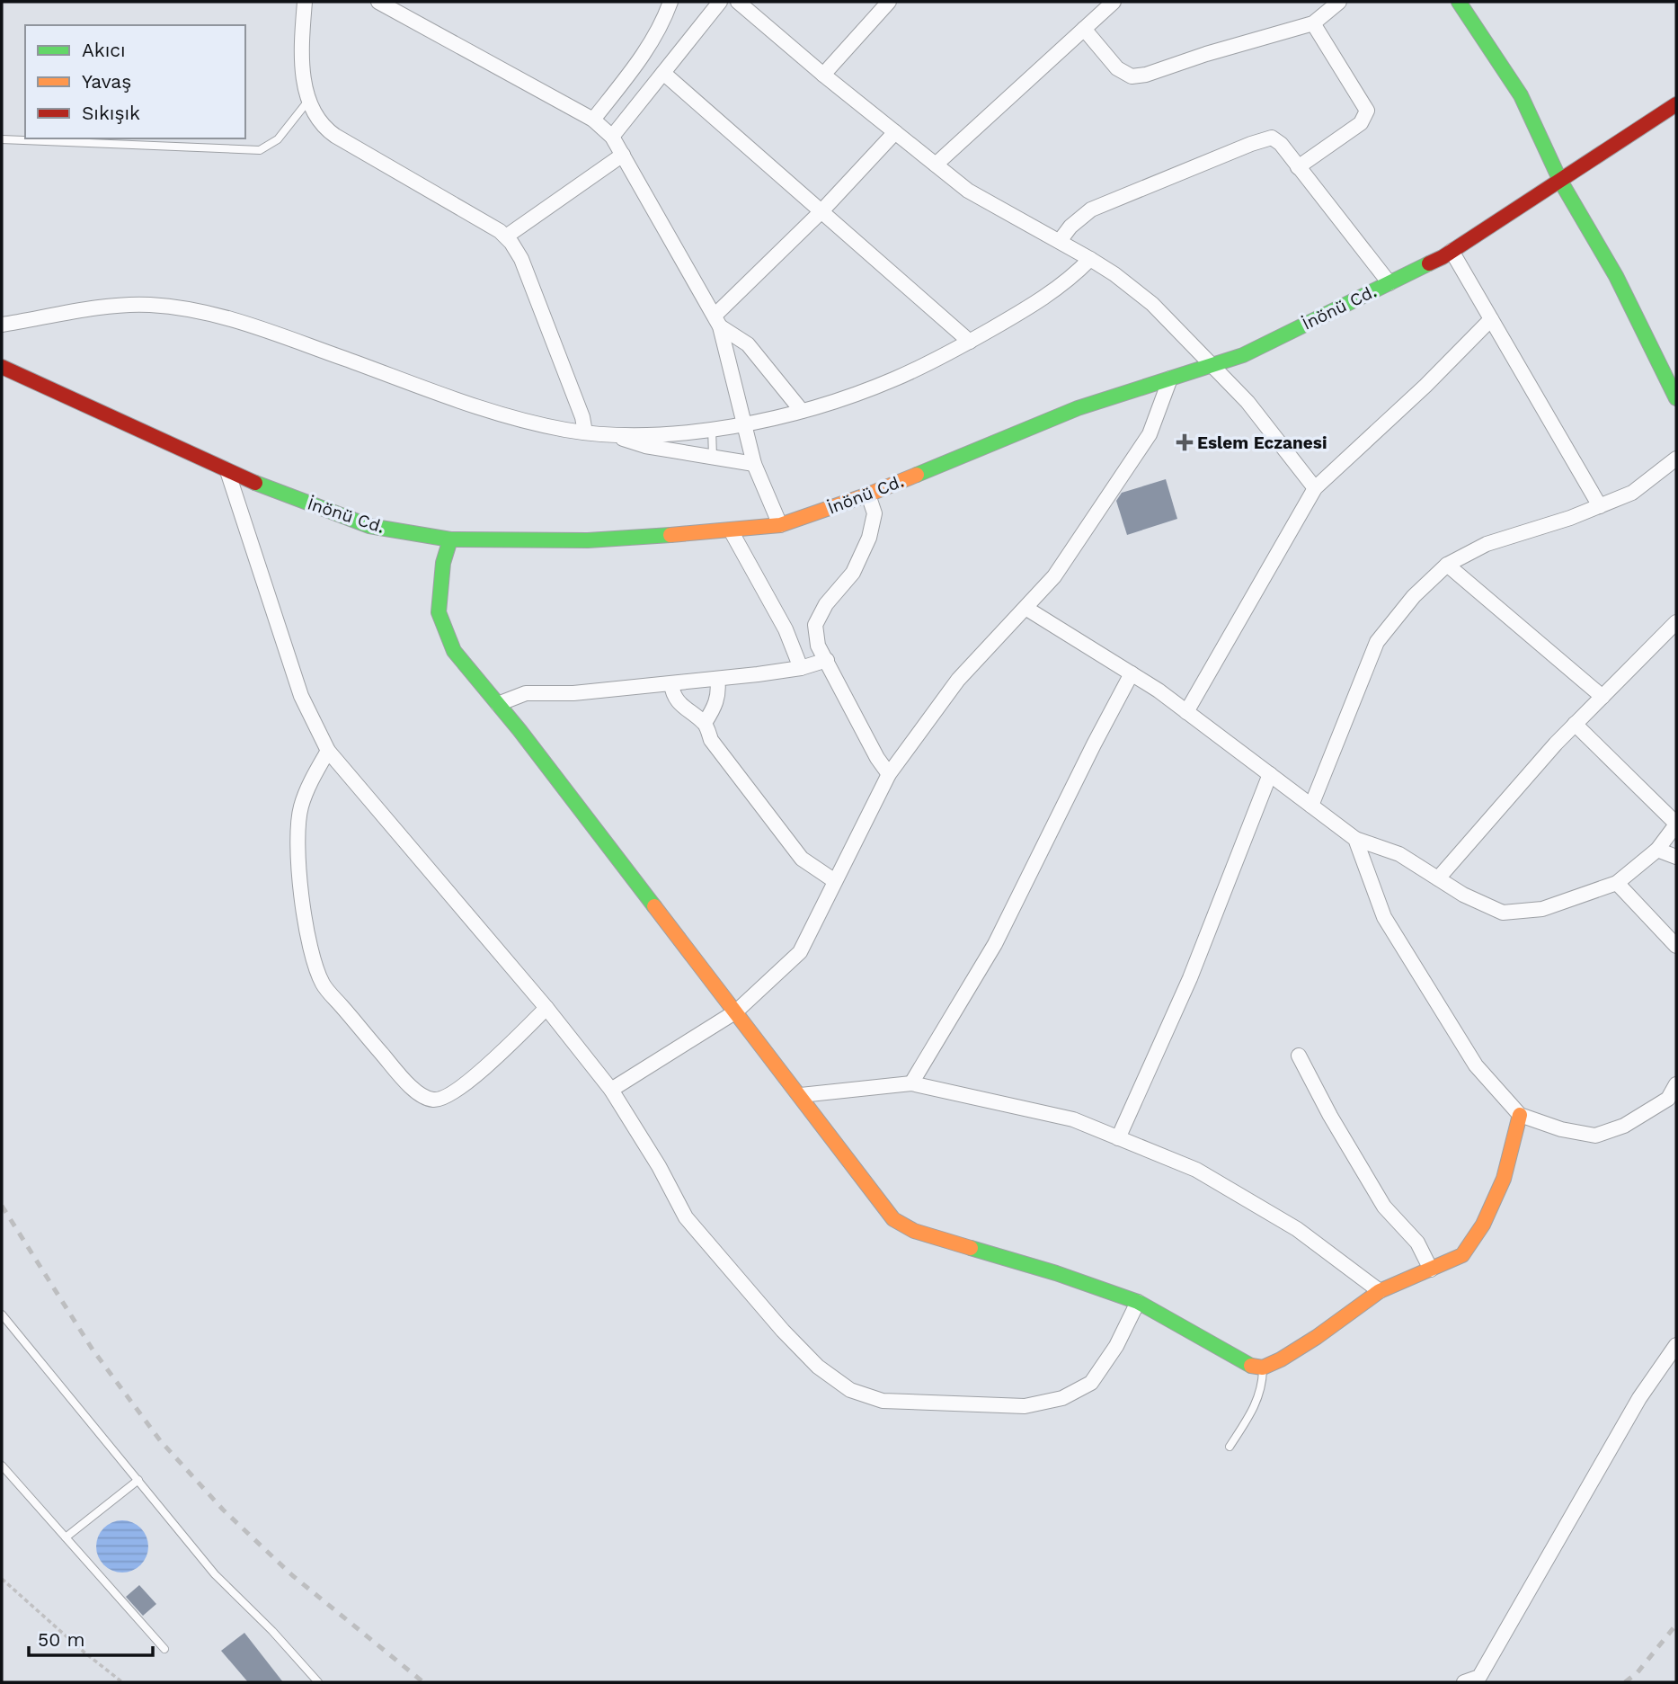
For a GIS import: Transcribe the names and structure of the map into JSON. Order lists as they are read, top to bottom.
{
  "streets": {
    "street": ["İnönü Cd."]
  },
  "places": {
    "health": ["Eslem Eczanesi"]
  },
  "legend": ["Akıcı", "Yavaş", "Sıkışık"],
  "scale_bar": "50 m"
}
